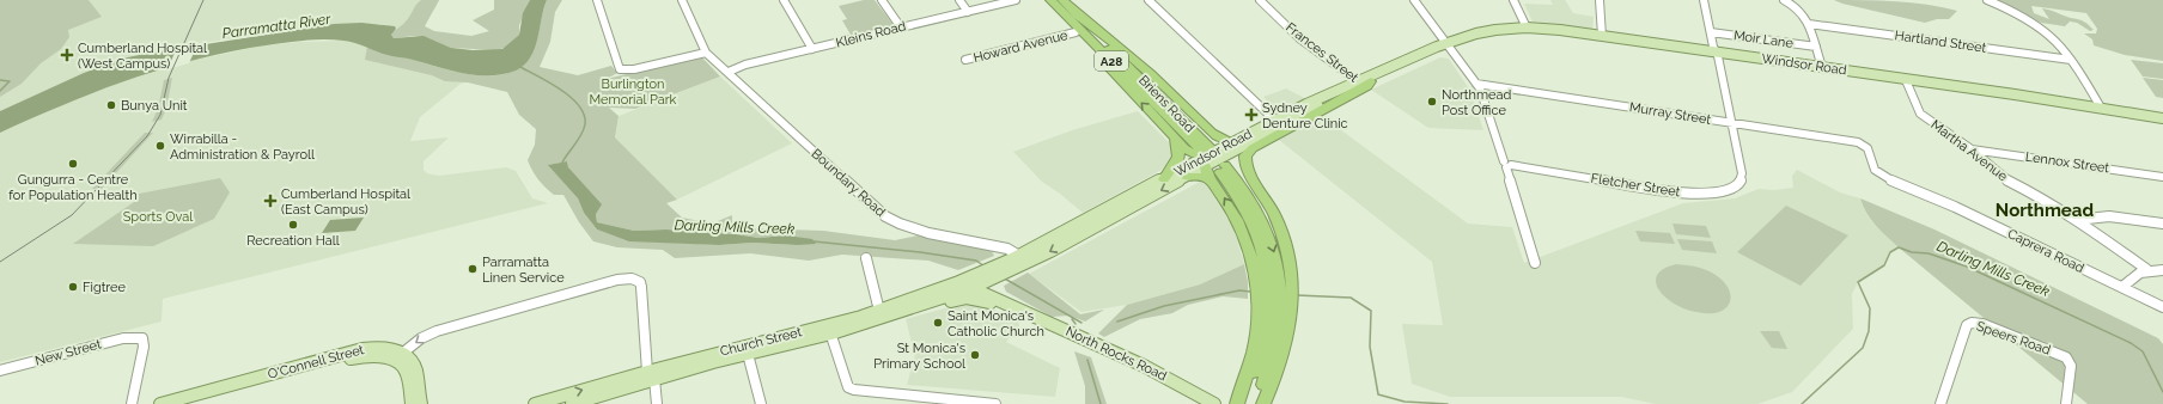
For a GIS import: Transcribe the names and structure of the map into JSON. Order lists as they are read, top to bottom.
{
  "streets": {
    "highway": ["A28", "Briens Road"],
    "main road": [
      "Windsor Road",
      "Church Street",
      "North Rocks Road",
      "O'Connell Street"
    ],
    "street": [
      "Kleins Road",
      "Moir Lane",
      "Hartland Street",
      "Howard Avenue",
      "Frances Street",
      "Murray Street",
      "Martha Avenue",
      "Lennox Street",
      "Boundary Road",
      "Fletcher Street",
      "Caprera Road",
      "Speers Road",
      "New Street"
    ]
  },
  "crossings": [
    ["Kleins Road", "Boundary Road"],
    ["Moir Lane", "Fletcher Street"],
    ["Frances Street", "Windsor Road"],
    ["A28", "Windsor Road"],
    ["A28", "Briens Road"],
    ["Windsor Road", "Briens Road"],
    ["Windsor Road", "Martha Avenue"],
    ["Windsor Road", "Boundary Road"],
    ["Windsor Road", "Fletcher Street"],
    ["Windsor Road", "Church Street"],
    ["Murray Street", "Fletcher Street"],
    ["Murray Street", "Caprera Road"],
    ["Martha Avenue", "Lennox Street"],
    ["Church Street", "North Rocks Road"]
  ],
  "districts": ["Northmead"],
  "water": ["Parramatta River", "Darling Mills Creek"],
  "parks": ["Burlington Memorial Park", "Sports Oval"],
  "places": {
    "health": ["Cumberland Hospital (West Campus)", "Sydney Denture Clinic", "Cumberland Hospital (East Campus)"],
    "other": [
      "Northmead Post Office",
      "Bunya Unit",
      "Wirrabilla - Administration & Payroll",
      "Gungurra - Centre for Population Health",
      "Recreation Hall",
      "Parramatta Linen Service",
      "Figtree",
      "Saint Monica's Catholic Church",
      "St Monica's Primary School"
    ]
  }
}
